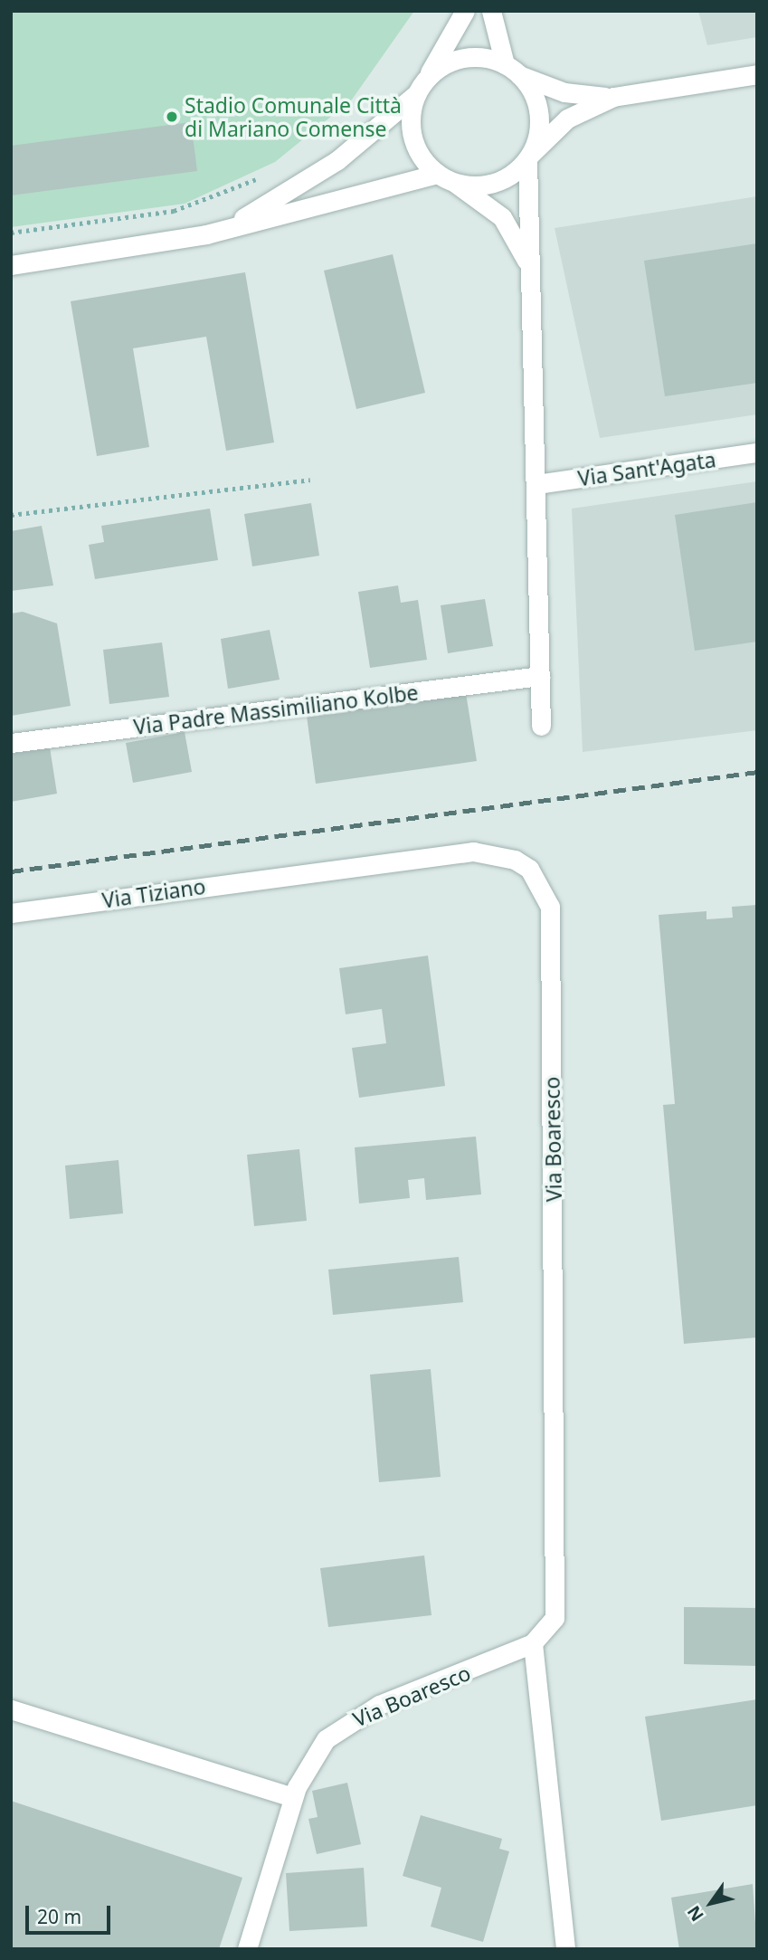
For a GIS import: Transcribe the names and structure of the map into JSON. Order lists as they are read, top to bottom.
{
  "streets": {
    "street": [
      "Via Sant'Agata",
      "Via Padre Massimiliano Kolbe",
      "Via Tiziano",
      "Via Boaresco"
    ]
  },
  "crossings": [
    ["Via Tiziano", "Via Boaresco"]
  ],
  "places": ["Stadio Comunale Città di Mariano Comense"],
  "scale_bar": "20 m",
  "north": "bottom left"
}
